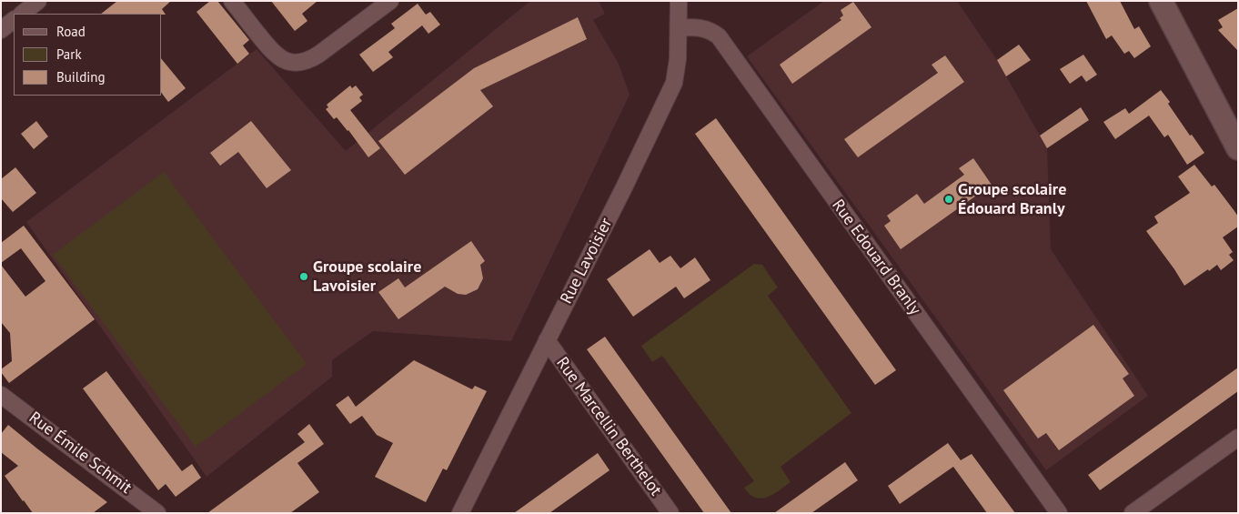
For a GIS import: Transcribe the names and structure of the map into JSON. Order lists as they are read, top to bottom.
{
  "streets": {
    "street": [
      "Rue Edouard Branly",
      "Rue Lavoisier",
      "Rue Marcellin Berthelot",
      "Rue Émile Schmit"
    ]
  },
  "crossings": [
    ["Rue Edouard Branly", "Rue Lavoisier"],
    ["Rue Lavoisier", "Rue Marcellin Berthelot"]
  ],
  "places": ["Groupe scolaire Édouard Branly", "Groupe scolaire Lavoisier"],
  "legend": ["Road", "Park", "Building"]
}
